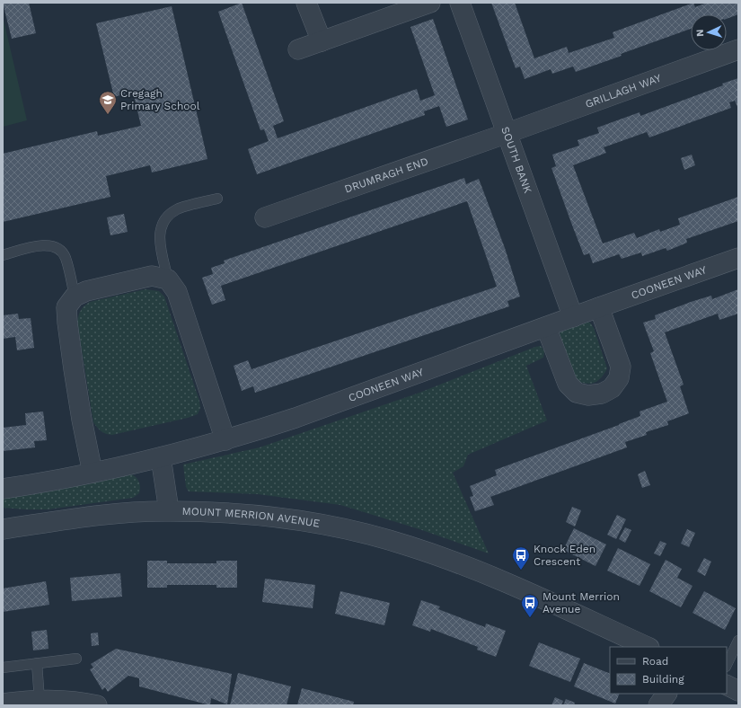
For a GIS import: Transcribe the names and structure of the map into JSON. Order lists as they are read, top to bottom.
{
  "streets": {
    "street": [
      "GRILLAGH WAY",
      "SOUTH BANK",
      "DRUMRAGH END",
      "COONEEN WAY",
      "MOUNT MERRION AVENUE"
    ]
  },
  "crossings": [
    ["GRILLAGH WAY", "SOUTH BANK"],
    ["GRILLAGH WAY", "DRUMRAGH END"],
    ["SOUTH BANK", "DRUMRAGH END"],
    ["SOUTH BANK", "COONEEN WAY"]
  ],
  "places": {
    "school or university": ["Cregagh Primary School"],
    "bus stop": ["Knock Eden Crescent", "Mount Merrion Avenue"]
  },
  "legend": ["Road", "Building"],
  "north": "left"
}
